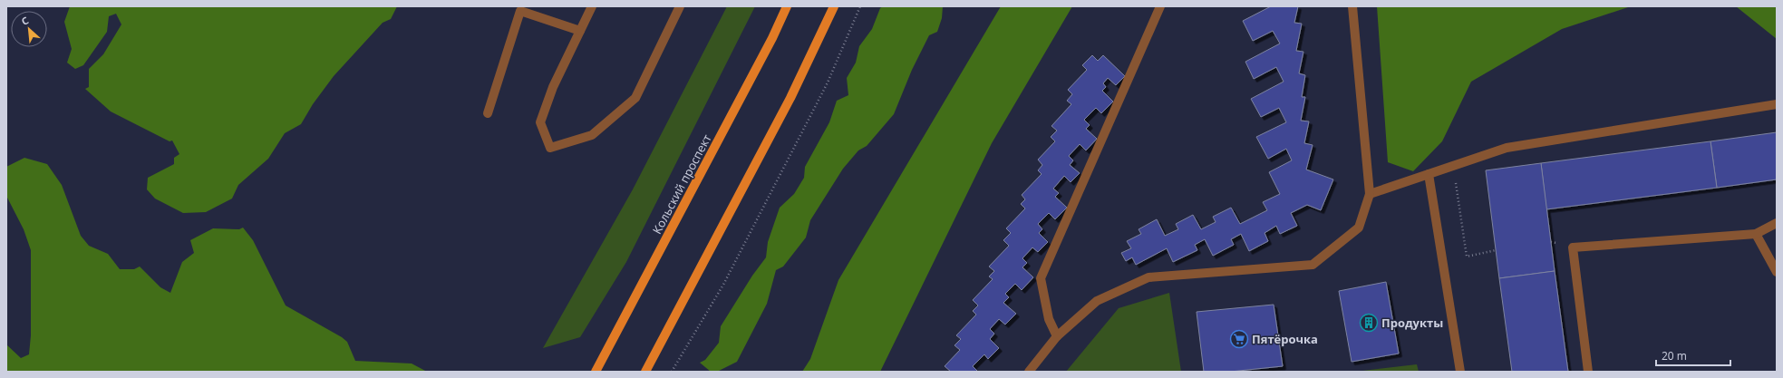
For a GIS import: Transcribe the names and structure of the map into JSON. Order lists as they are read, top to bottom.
{
  "streets": {
    "main road": ["Кольский проспект"]
  },
  "places": {
    "building": ["Продукты"],
    "supermarket": ["Пятёрочка"]
  },
  "scale_bar": "20 m",
  "north": "top left"
}
